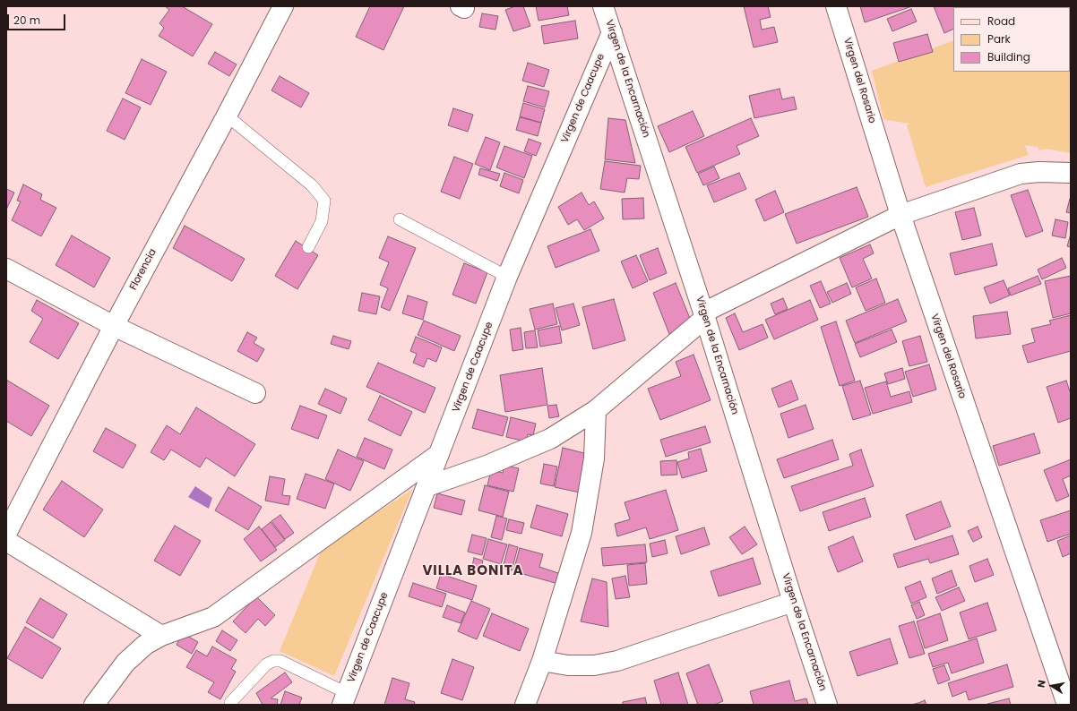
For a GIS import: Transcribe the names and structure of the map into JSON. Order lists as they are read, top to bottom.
{
  "streets": {
    "street": [
      "Virgen de la Encarnación",
      "Virgen del Rosario",
      "Virgen de Caacupe",
      "Florencia"
    ]
  },
  "crossings": [
    ["Virgen de la Encarnación", "Virgen de Caacupe"]
  ],
  "districts": ["VILLA BONITA"],
  "legend": ["Road", "Park", "Building"],
  "scale_bar": "20 m",
  "north": "left"
}
